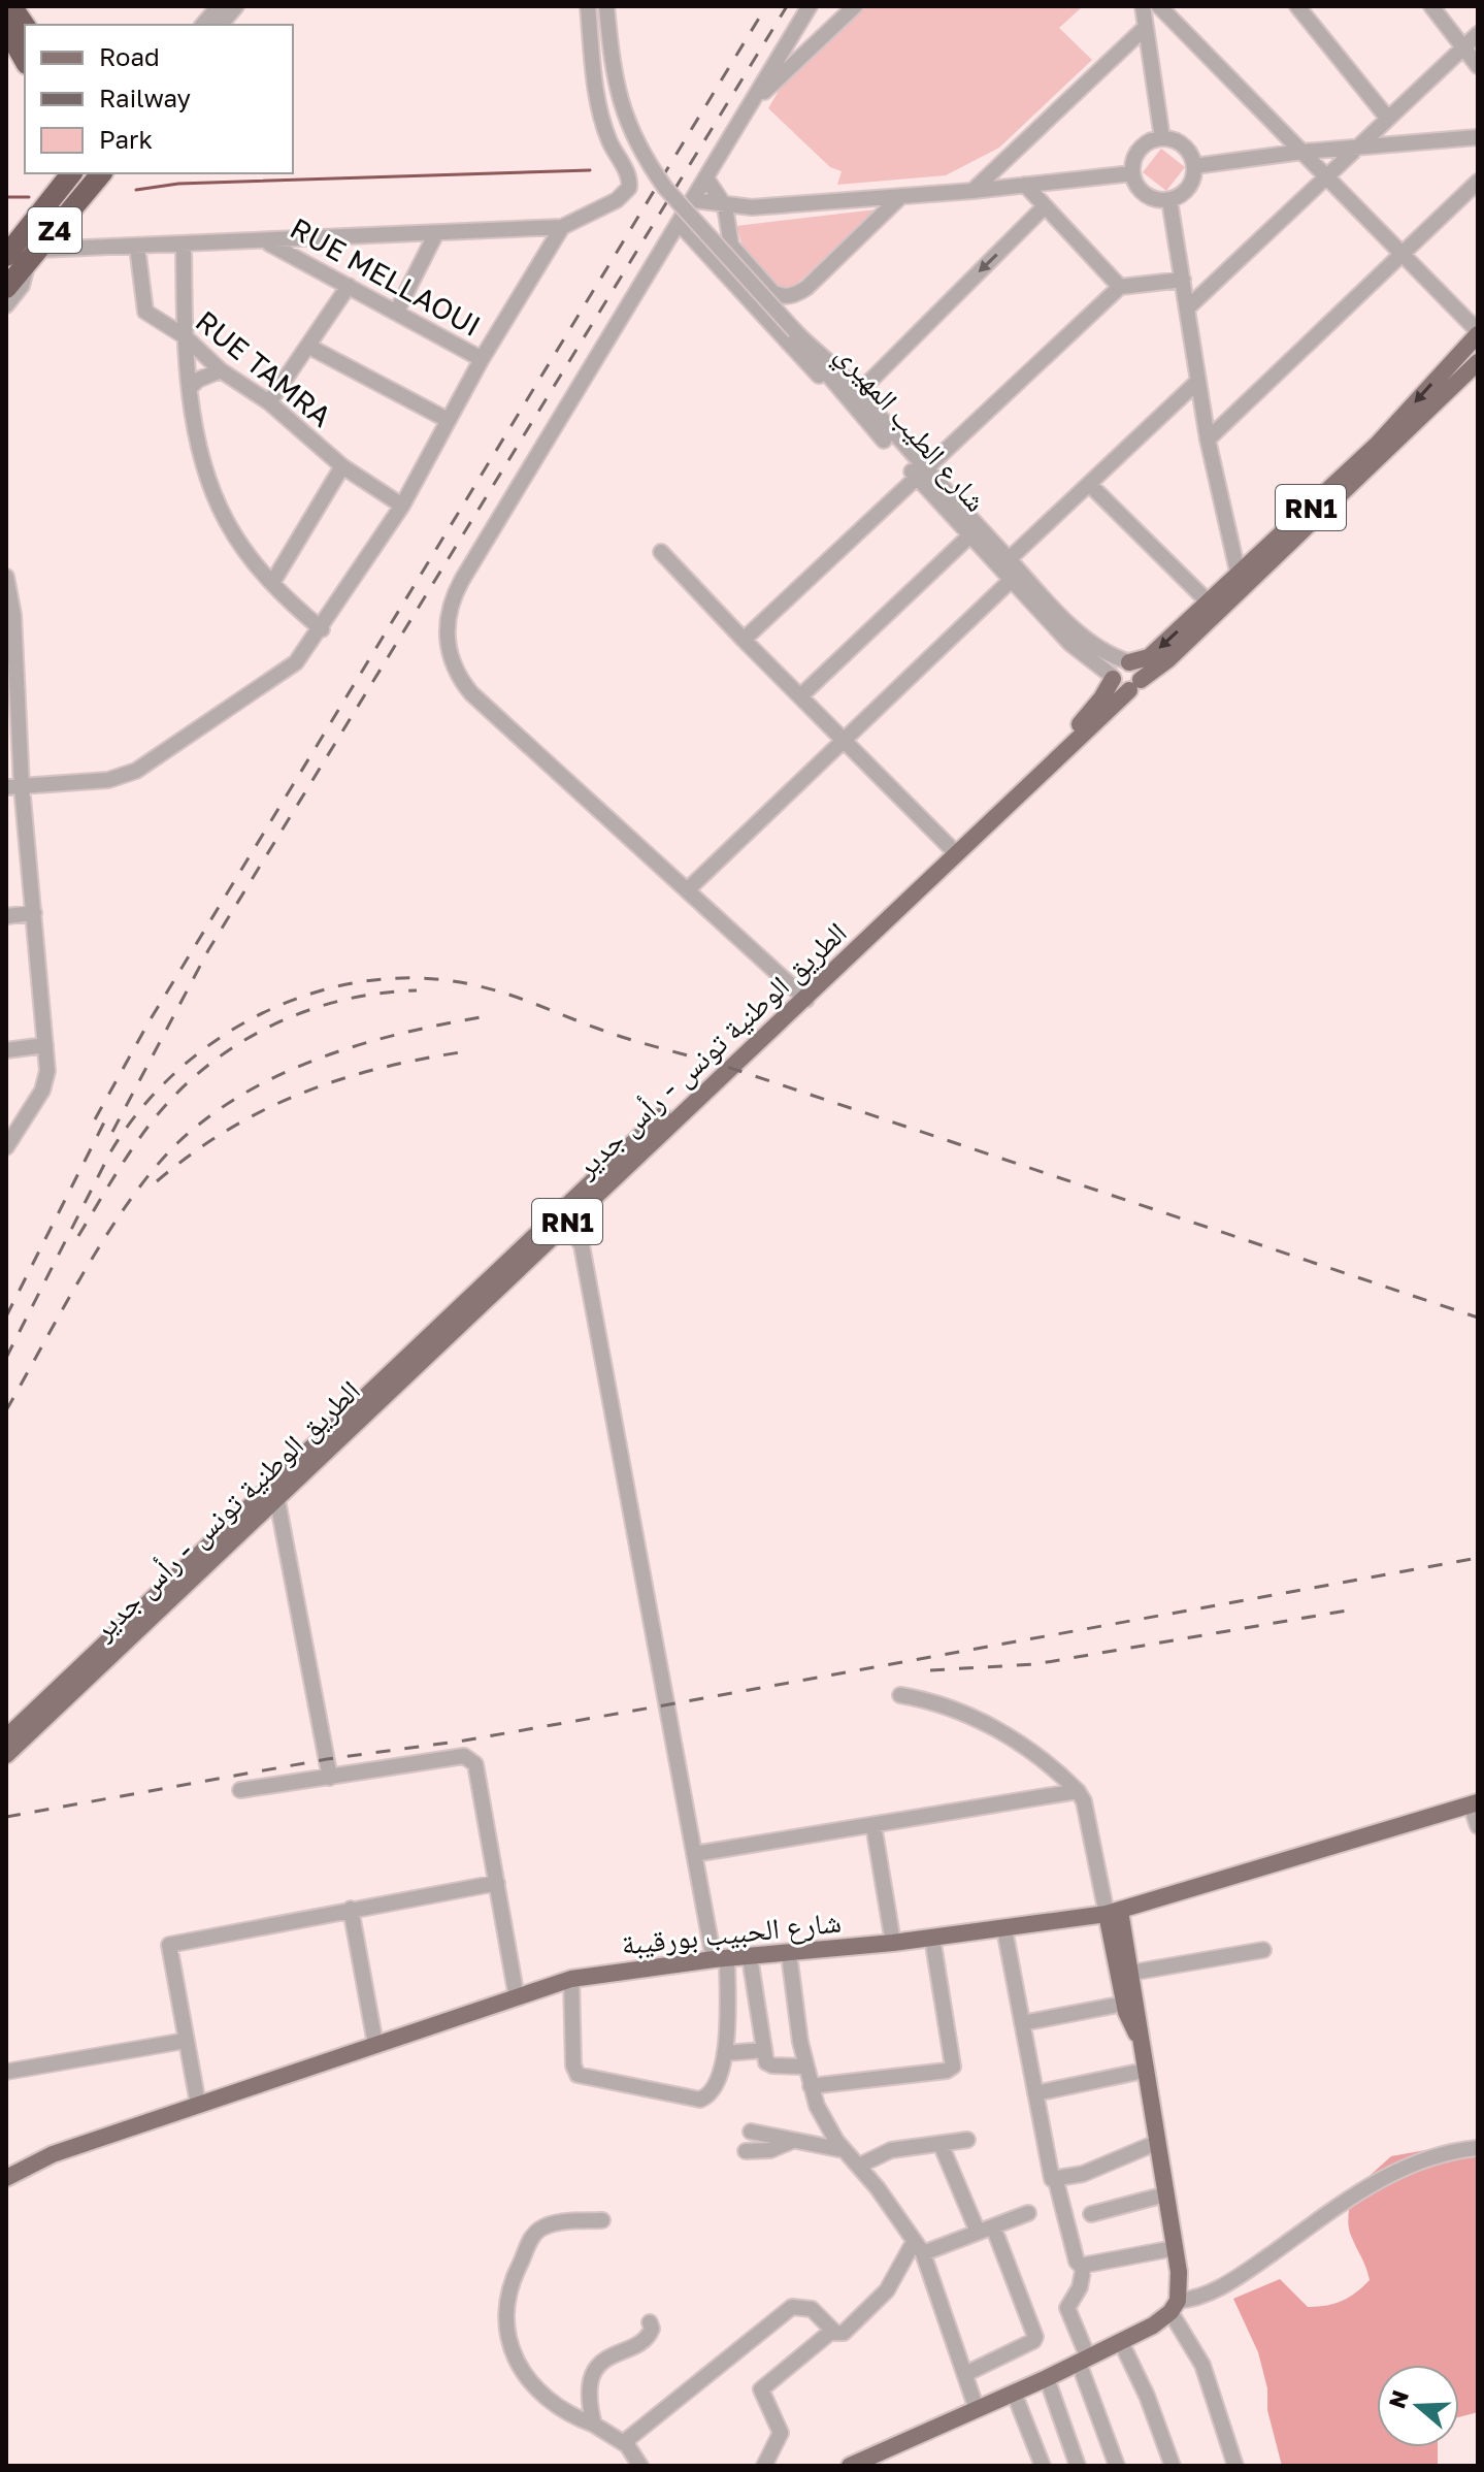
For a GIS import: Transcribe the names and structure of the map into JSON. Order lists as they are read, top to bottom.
{
  "streets": {
    "highway": ["Z4"],
    "main road": ["RN1", "الطريق الوطنية تونس - رأس جدير", "شارع الحبيب بورقيبة"],
    "street": ["RUE MELLAOUI", "RUE TAMRA", "شارع الطيب المهيري"]
  },
  "crossings": [
    ["شارع الطيب المهيري", "RN1"],
    ["شارع الطيب المهيري", "الطريق الوطنية تونس - رأس جدير"],
    ["RN1", "الطريق الوطنية تونس - رأس جدير"]
  ],
  "legend": ["Road", "Railway", "Park"],
  "north": "left"
}
